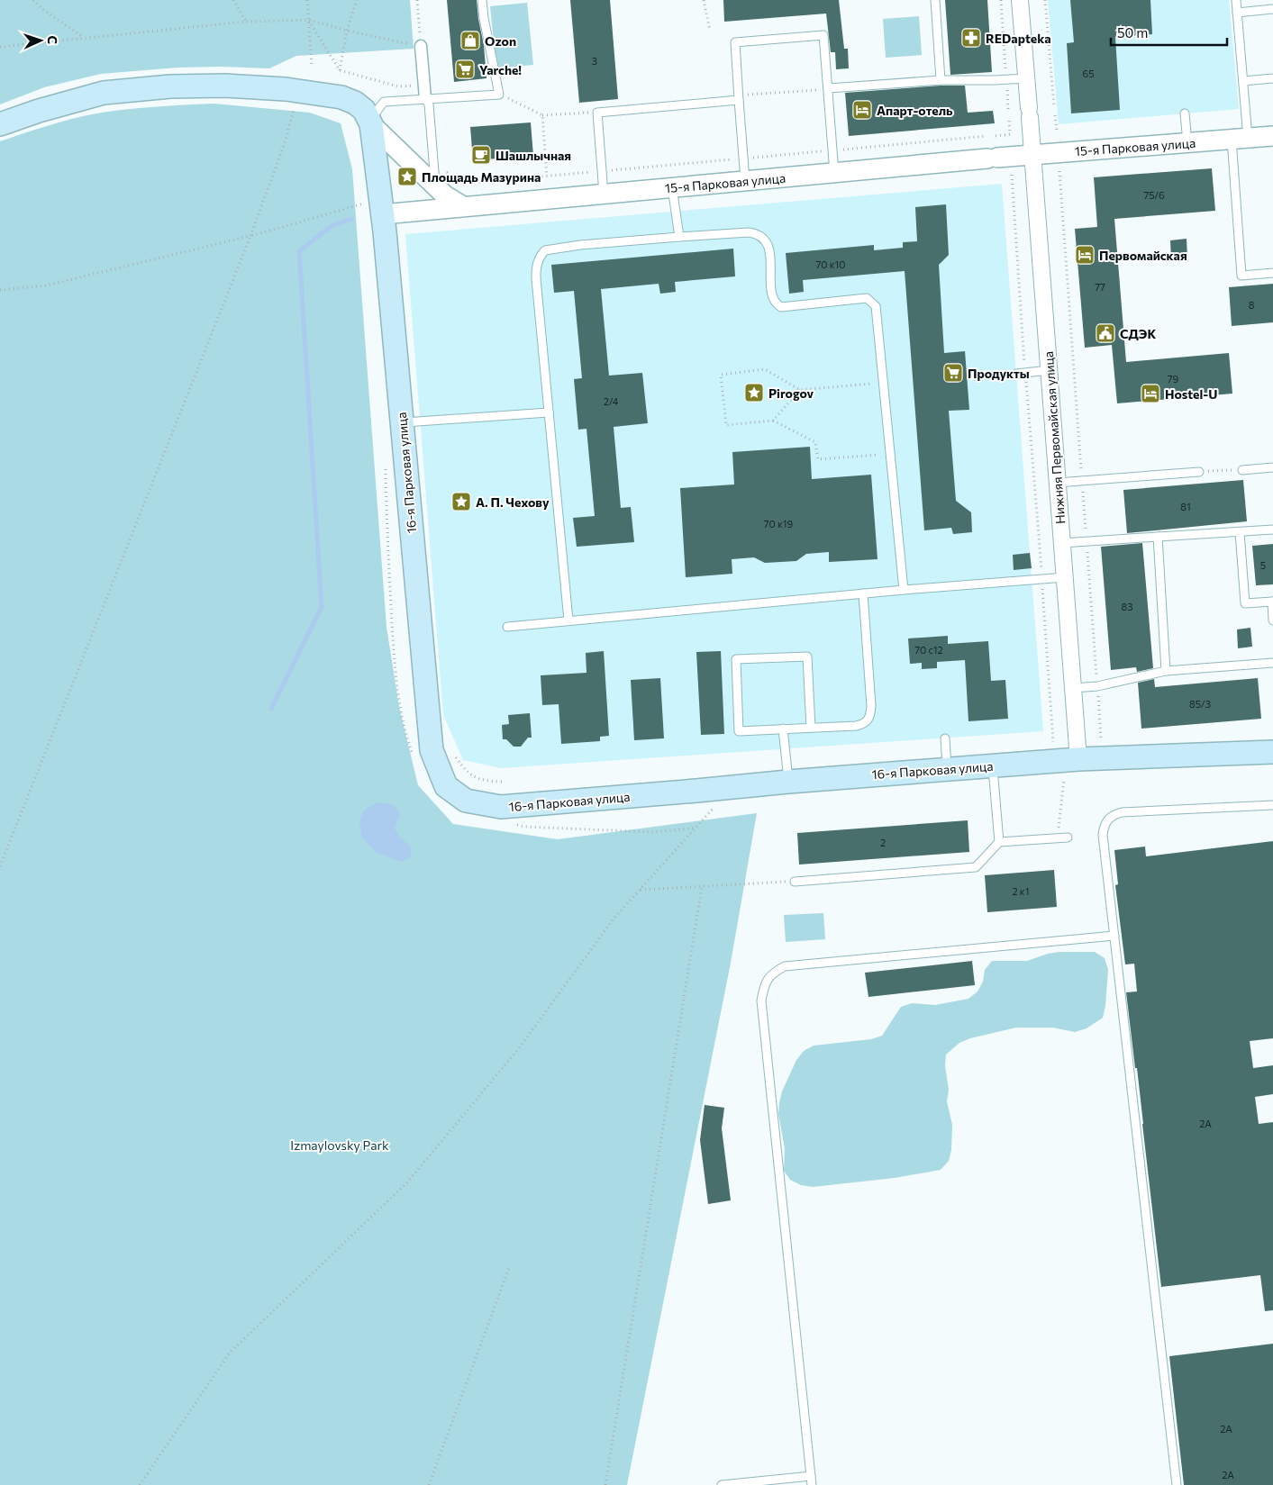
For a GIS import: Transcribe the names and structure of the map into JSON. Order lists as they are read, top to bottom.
{
  "streets": {
    "main road": ["16-я Парковая улица"],
    "street": ["15-я Парковая улица", "Нижняя Первомайская улица"]
  },
  "crossings": [
    ["15-я Парковая улица", "Нижняя Первомайская улица"],
    ["15-я Парковая улица", "16-я Парковая улица"],
    ["Нижняя Первомайская улица", "16-я Парковая улица"]
  ],
  "parks": ["Izmaylovsky Park"],
  "places": {
    "pharmacy": ["REDapteka"],
    "shop": ["Ozon"],
    "supermarket": ["Yarche!", "Продукты"],
    "hotel": ["Апарт-отель", "Первомайская", "Hostel-U"],
    "cafe": ["Шашлычная"],
    "place": ["Площадь Мазурина", "Pirogov", "А. П. Чехову"],
    "public building": ["СДЭК"]
  },
  "house_numbers": [
    "3",
    "65",
    "75/6",
    "70 к10",
    "77",
    "8",
    "79",
    "2/4",
    "81",
    "70 к19",
    "5",
    "83",
    "70 с12",
    "85/3",
    "2",
    "2 к1",
    "2А",
    "2А",
    "2А"
  ],
  "scale_bar": "50 m",
  "north": "right"
}
